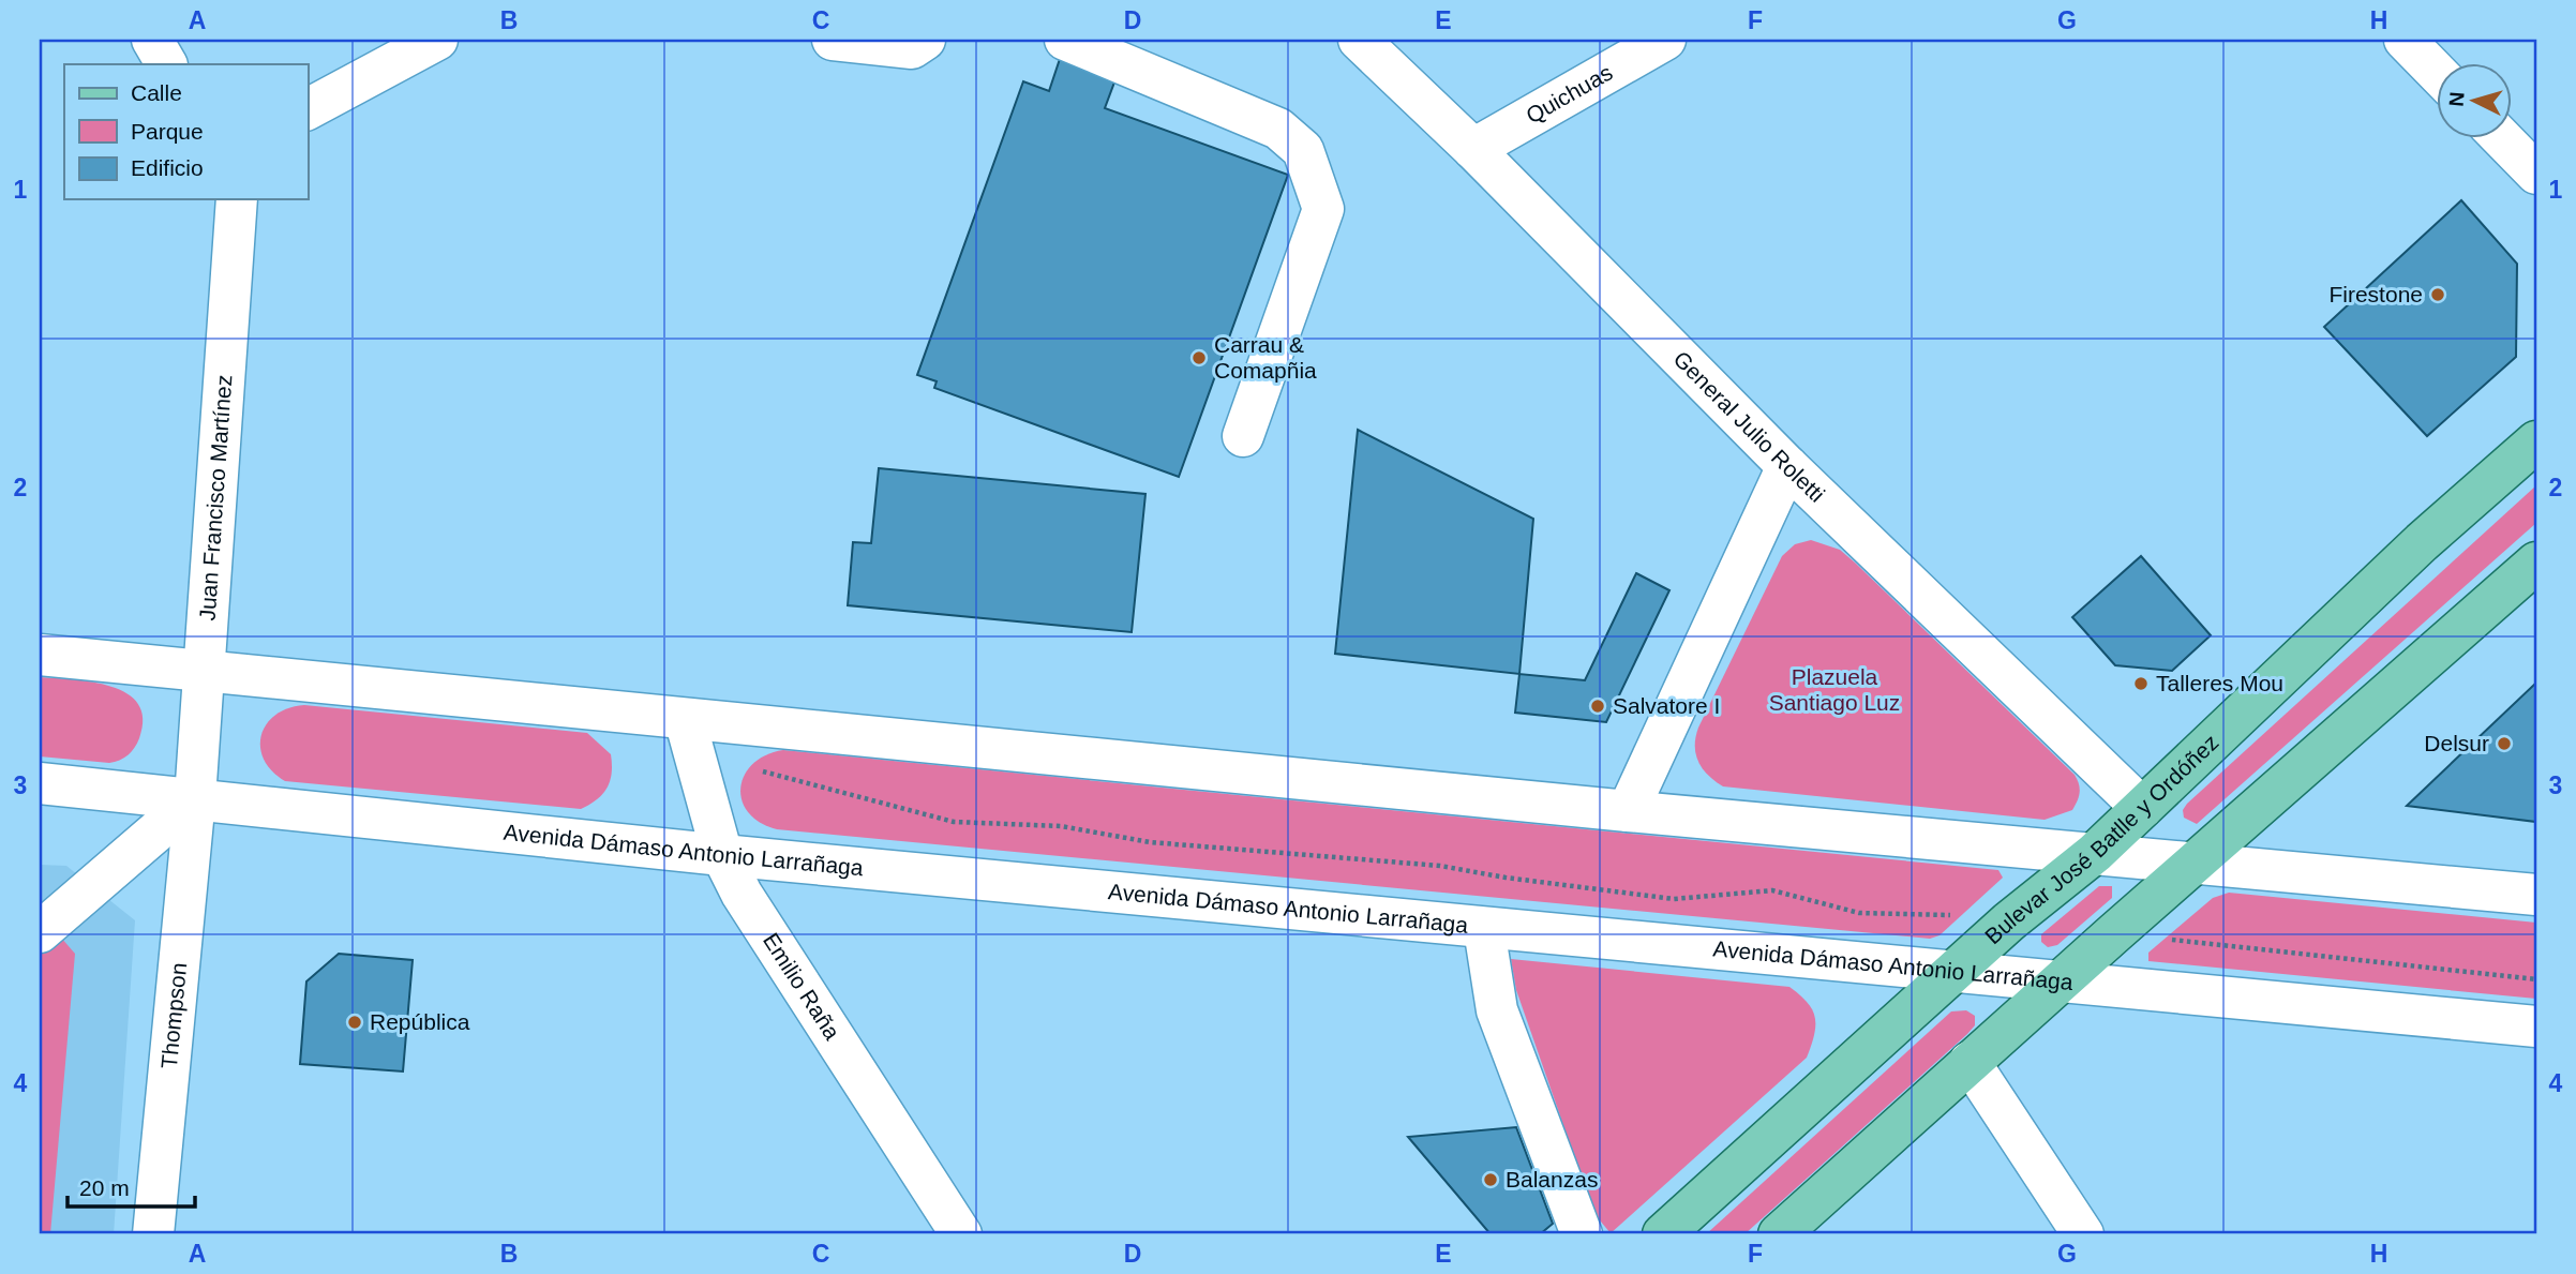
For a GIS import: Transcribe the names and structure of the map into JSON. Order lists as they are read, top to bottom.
{
  "streets": {
    "main road": ["Bulevar José Batlle y Ordóñez"],
    "street": [
      "Quichuas",
      "General Julio Roletti",
      "Juan Francisco Martínez",
      "Avenida Dámaso Antonio Larrañaga",
      "Emilio Raña",
      "Thompson"
    ]
  },
  "crossings": [
    ["Quichuas", "General Julio Roletti"],
    ["General Julio Roletti", "Bulevar José Batlle y Ordóñez"],
    ["Juan Francisco Martínez", "Avenida Dámaso Antonio Larrañaga"],
    ["Juan Francisco Martínez", "Thompson"],
    ["Bulevar José Batlle y Ordóñez", "Avenida Dámaso Antonio Larrañaga"],
    ["Avenida Dámaso Antonio Larrañaga", "Emilio Raña"],
    ["Avenida Dámaso Antonio Larrañaga", "Thompson"]
  ],
  "parks": ["Plazuela Santiago Luz"],
  "places": [
    "Firestone",
    "Carrau & Comapñia",
    "Talleres Mou",
    "Salvatore I",
    "Delsur",
    "República",
    "Balanzas"
  ],
  "legend": ["Calle", "Parque", "Edificio"],
  "scale_bar": "20 m",
  "north": "left",
  "grid": {
    "columns": [
      "A",
      "B",
      "C",
      "D",
      "E",
      "F",
      "G",
      "H"
    ],
    "rows": [
      "1",
      "2",
      "3",
      "4"
    ]
  }
}
